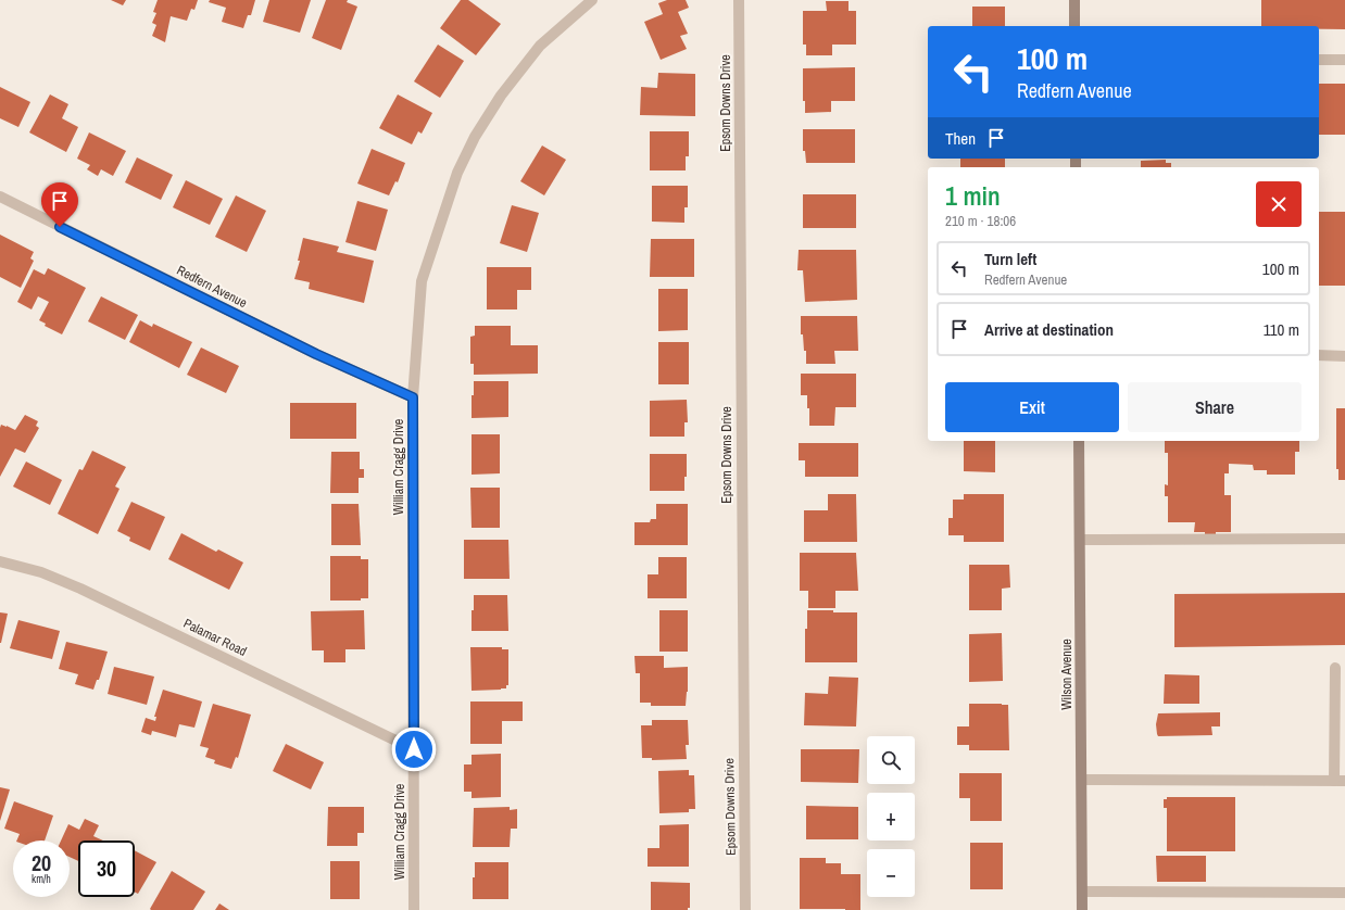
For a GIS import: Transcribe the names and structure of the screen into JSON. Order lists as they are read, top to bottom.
{
  "streets": {
    "main road": ["Wilson Avenue"],
    "street": [
      "Epsom Downs Drive",
      "Redfern Avenue",
      "William Cragg Drive",
      "Palamar Road"
    ]
  },
  "crossings": [
    ["Redfern Avenue", "William Cragg Drive"],
    ["William Cragg Drive", "Palamar Road"]
  ],
  "page": {
    "turn": ["100 m", "Redfern Avenue"],
    "then": "Then",
    "heading": ["1 min", "210 m · 18:06"],
    "list": [
      {
        "name": "Turn left",
        "note": "Redfern Avenue",
        "value": "100 m"
      },
      {
        "name": "Arrive at destination",
        "value": "110 m"
      }
    ],
    "buttons": ["Exit", "Share"],
    "map_buttons": ["+", "−"],
    "speed": "20 km/h",
    "limit": "30"
  }
}
